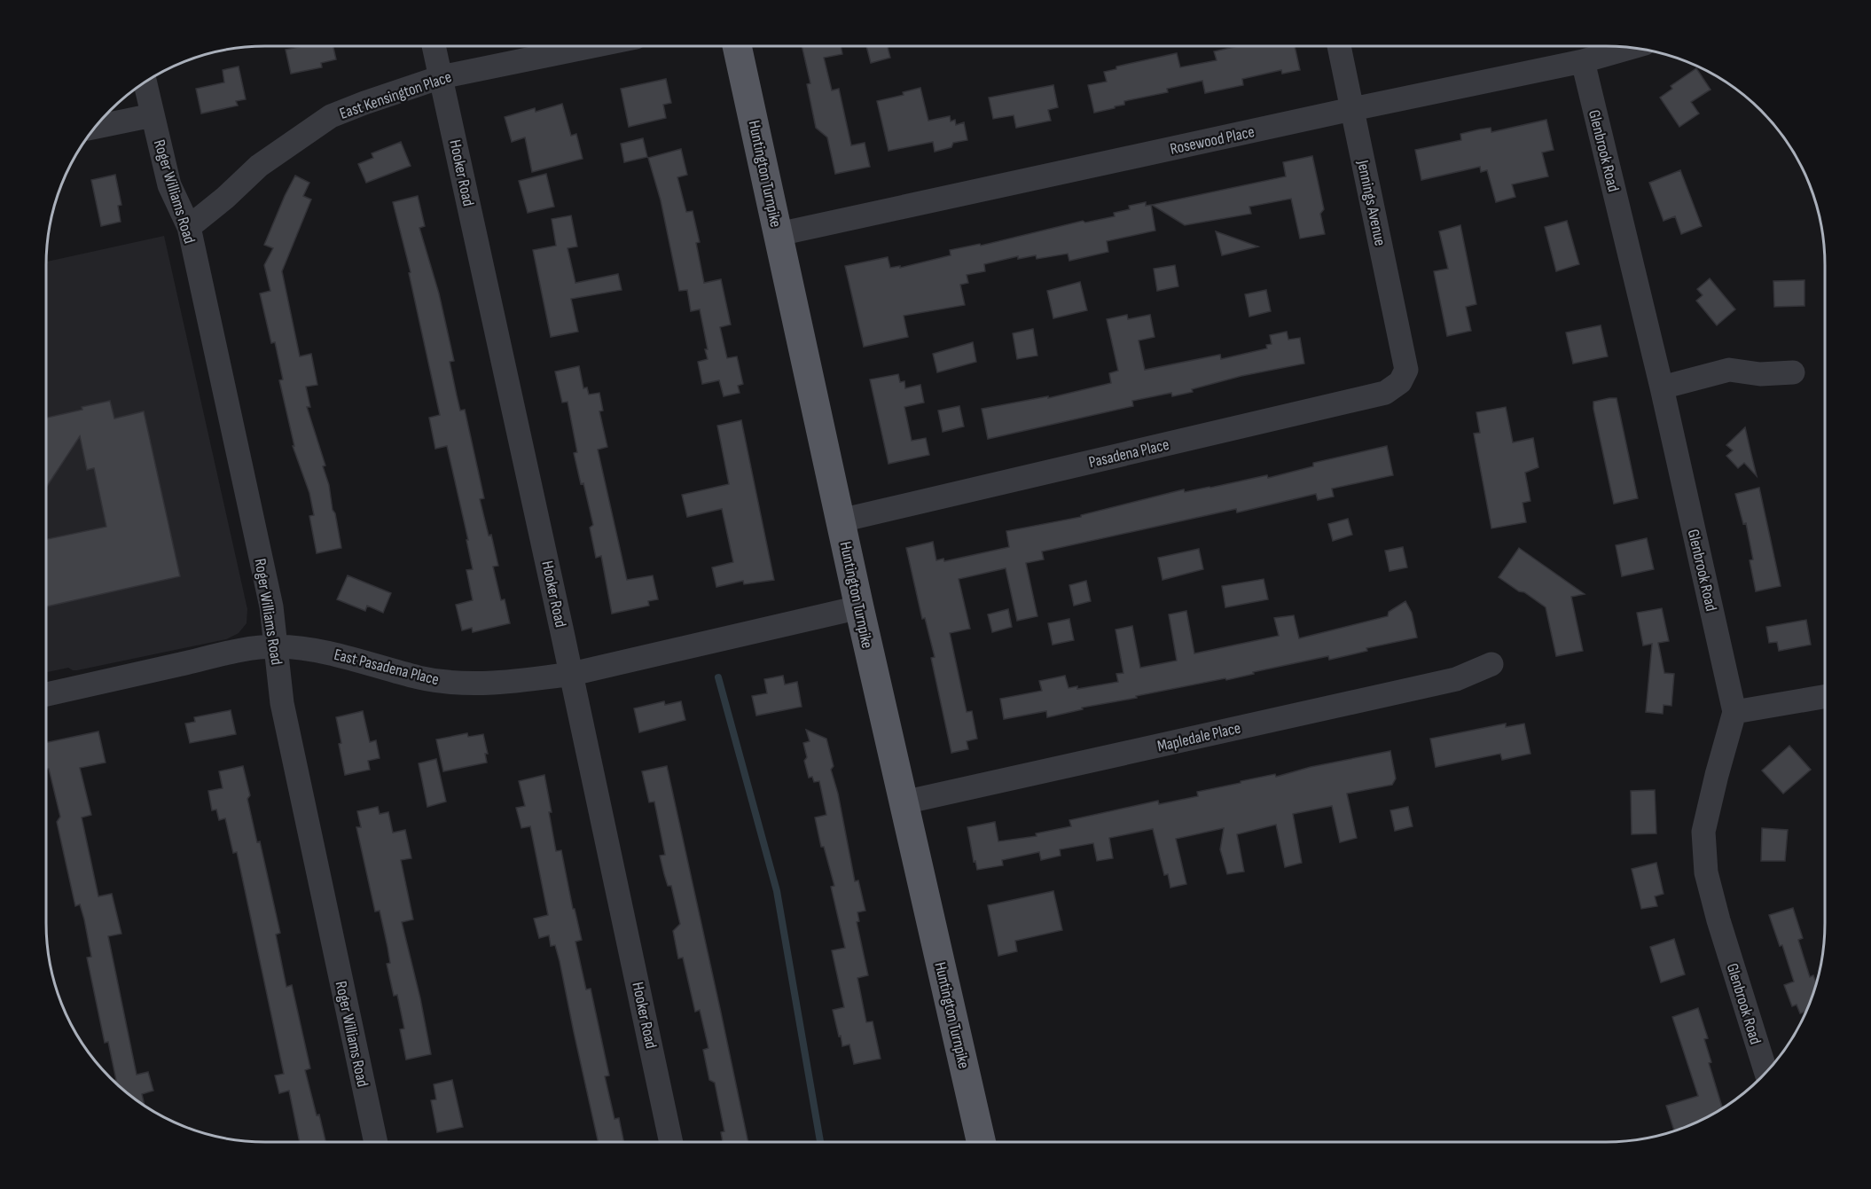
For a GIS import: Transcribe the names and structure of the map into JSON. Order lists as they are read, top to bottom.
{
  "streets": {
    "main road": ["Huntington Turnpike"],
    "street": [
      "East Kensington Place",
      "Rosewood Place",
      "Glenbrook Road",
      "Hooker Road",
      "Roger Williams Road",
      "Jennings Avenue",
      "Pasadena Place",
      "East Pasadena Place",
      "Mapledale Place"
    ]
  },
  "crossings": [
    ["East Kensington Place", "Hooker Road"],
    ["East Kensington Place", "Roger Williams Road"],
    ["Rosewood Place", "Glenbrook Road"],
    ["Rosewood Place", "Huntington Turnpike"],
    ["Rosewood Place", "Jennings Avenue"],
    ["Hooker Road", "East Pasadena Place"],
    ["Huntington Turnpike", "Pasadena Place"],
    ["Huntington Turnpike", "East Pasadena Place"],
    ["Huntington Turnpike", "Mapledale Place"],
    ["Roger Williams Road", "East Pasadena Place"],
    ["Jennings Avenue", "Pasadena Place"]
  ]
}
